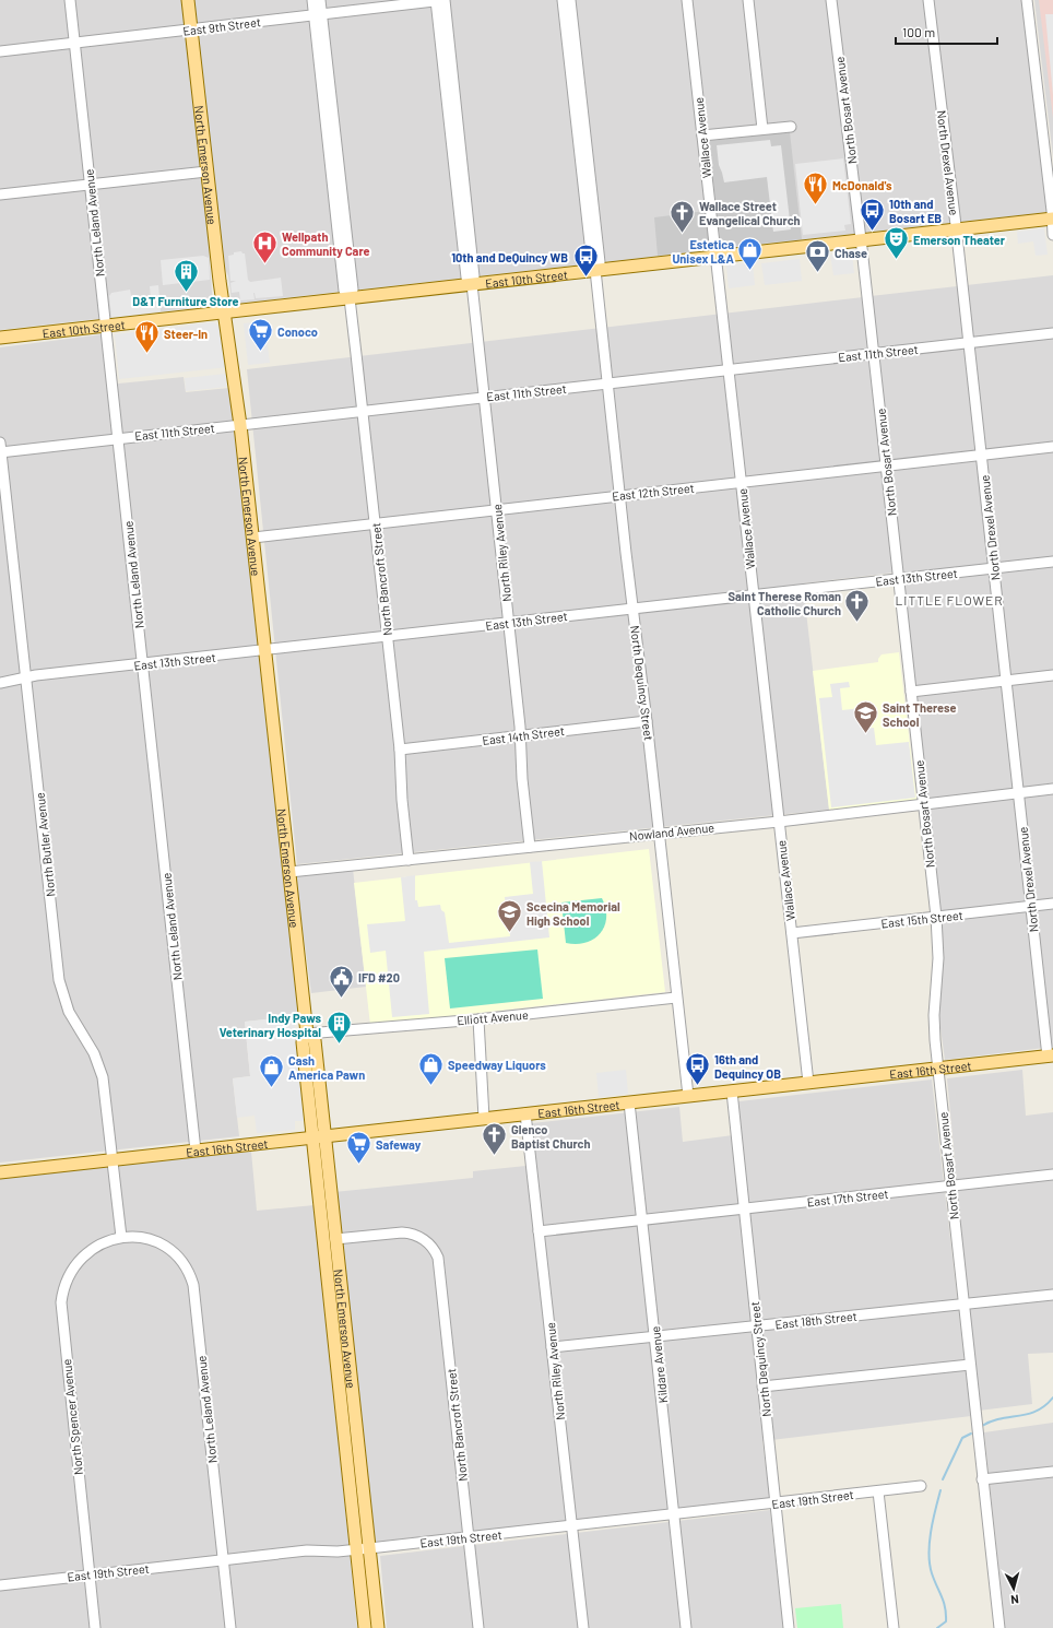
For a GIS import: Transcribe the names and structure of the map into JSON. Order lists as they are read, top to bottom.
{
  "streets": {
    "main road": ["North Emerson Avenue", "East 10th Street", "East 16th Street"],
    "street": [
      "East 9th Street",
      "North Bosart Avenue",
      "Wallace Avenue",
      "North Drexel Avenue",
      "North Leland Avenue",
      "East 11th Street",
      "East 12th Street",
      "North Riley Avenue",
      "East 13th Street",
      "North Bancroft Street",
      "North Dequincy Street",
      "East 14th Street",
      "Nowland Avenue",
      "North Butler Avenue",
      "East 15th Street",
      "Elliott Avenue",
      "East 17th Street",
      "East 18th Street",
      "Kildare Avenue",
      "North Spencer Avenue",
      "East 19th Street"
    ]
  },
  "crossings": [
    ["East 9th Street", "North Emerson Avenue"],
    ["East 9th Street", "North Leland Avenue"],
    ["East 9th Street", "North Riley Avenue"],
    ["East 9th Street", "North Bancroft Street"],
    ["North Bosart Avenue", "East 10th Street"],
    ["North Bosart Avenue", "East 11th Street"],
    ["North Bosart Avenue", "East 12th Street"],
    ["North Bosart Avenue", "East 13th Street"],
    ["North Bosart Avenue", "Nowland Avenue"],
    ["North Bosart Avenue", "East 15th Street"],
    ["North Bosart Avenue", "East 16th Street"],
    ["North Bosart Avenue", "East 17th Street"],
    ["North Bosart Avenue", "East 18th Street"],
    ["Wallace Avenue", "East 10th Street"],
    ["Wallace Avenue", "East 11th Street"],
    ["Wallace Avenue", "East 12th Street"],
    ["Wallace Avenue", "East 13th Street"],
    ["Wallace Avenue", "Nowland Avenue"],
    ["Wallace Avenue", "East 15th Street"],
    ["Wallace Avenue", "East 16th Street"],
    ["North Drexel Avenue", "East 10th Street"],
    ["North Drexel Avenue", "East 11th Street"],
    ["North Drexel Avenue", "East 12th Street"],
    ["North Drexel Avenue", "East 13th Street"],
    ["North Drexel Avenue", "Nowland Avenue"],
    ["North Drexel Avenue", "East 15th Street"],
    ["North Drexel Avenue", "East 16th Street"],
    ["North Emerson Avenue", "East 10th Street"],
    ["North Emerson Avenue", "East 11th Street"],
    ["North Emerson Avenue", "East 12th Street"],
    ["North Emerson Avenue", "East 13th Street"],
    ["North Emerson Avenue", "North Bancroft Street"],
    ["North Emerson Avenue", "Nowland Avenue"],
    ["North Emerson Avenue", "Elliott Avenue"],
    ["North Emerson Avenue", "East 16th Street"],
    ["North Emerson Avenue", "East 19th Street"],
    ["North Leland Avenue", "East 10th Street"],
    ["North Leland Avenue", "East 11th Street"],
    ["North Leland Avenue", "East 13th Street"],
    ["North Leland Avenue", "North Butler Avenue"],
    ["North Leland Avenue", "East 16th Street"],
    ["North Leland Avenue", "North Spencer Avenue"],
    ["North Leland Avenue", "East 19th Street"],
    ["East 10th Street", "North Riley Avenue"],
    ["East 10th Street", "North Bancroft Street"],
    ["East 10th Street", "North Dequincy Street"],
    ["East 11th Street", "North Riley Avenue"],
    ["East 11th Street", "North Bancroft Street"],
    ["East 11th Street", "North Dequincy Street"],
    ["East 11th Street", "North Butler Avenue"],
    ["East 12th Street", "North Riley Avenue"],
    ["East 12th Street", "North Bancroft Street"],
    ["East 12th Street", "North Dequincy Street"],
    ["North Riley Avenue", "East 13th Street"],
    ["North Riley Avenue", "East 14th Street"],
    ["North Riley Avenue", "Nowland Avenue"],
    ["North Riley Avenue", "East 16th Street"],
    ["North Riley Avenue", "East 17th Street"],
    ["North Riley Avenue", "East 18th Street"],
    ["North Riley Avenue", "East 19th Street"],
    ["East 13th Street", "North Bancroft Street"],
    ["East 13th Street", "North Dequincy Street"],
    ["East 13th Street", "North Butler Avenue"],
    ["North Bancroft Street", "East 14th Street"],
    ["North Bancroft Street", "Nowland Avenue"],
    ["North Bancroft Street", "East 19th Street"],
    ["North Dequincy Street", "East 14th Street"],
    ["North Dequincy Street", "Nowland Avenue"],
    ["North Dequincy Street", "Elliott Avenue"],
    ["North Dequincy Street", "East 16th Street"],
    ["North Dequincy Street", "East 17th Street"],
    ["North Dequincy Street", "East 18th Street"],
    ["North Dequincy Street", "East 19th Street"],
    ["North Butler Avenue", "East 16th Street"],
    ["North Butler Avenue", "North Spencer Avenue"],
    ["East 16th Street", "Kildare Avenue"],
    ["East 17th Street", "Kildare Avenue"],
    ["East 18th Street", "Kildare Avenue"],
    ["Kildare Avenue", "East 19th Street"],
    ["North Spencer Avenue", "East 19th Street"]
  ],
  "districts": ["LITTLE FLOWER"],
  "places": {
    "restaurant": ["McDonald's", "Steer-In"],
    "bus stop": ["10th and Bosart EB", "10th and DeQuincy WB", "16th and Dequincy OB"],
    "church": ["Wallace Street Evangelical Church", "Saint Therese Roman Catholic Church", "Glenco Baptist Church"],
    "theatre": ["Emerson Theater"],
    "hospital": ["Wellpath Community Care"],
    "shop": ["Estetica Unisex L&A", "Speedway Liquors", "Cash America Pawn"],
    "bank": ["Chase"],
    "building": ["D&T Furniture Store", "Indy Paws Veterinary Hospital"],
    "supermarket": ["Conoco", "Safeway"],
    "school or university": ["Saint Therese School", "Scecina Memorial High School"],
    "public building": ["IFD #20"]
  },
  "scale_bar": "100 m",
  "north": "bottom"
}
